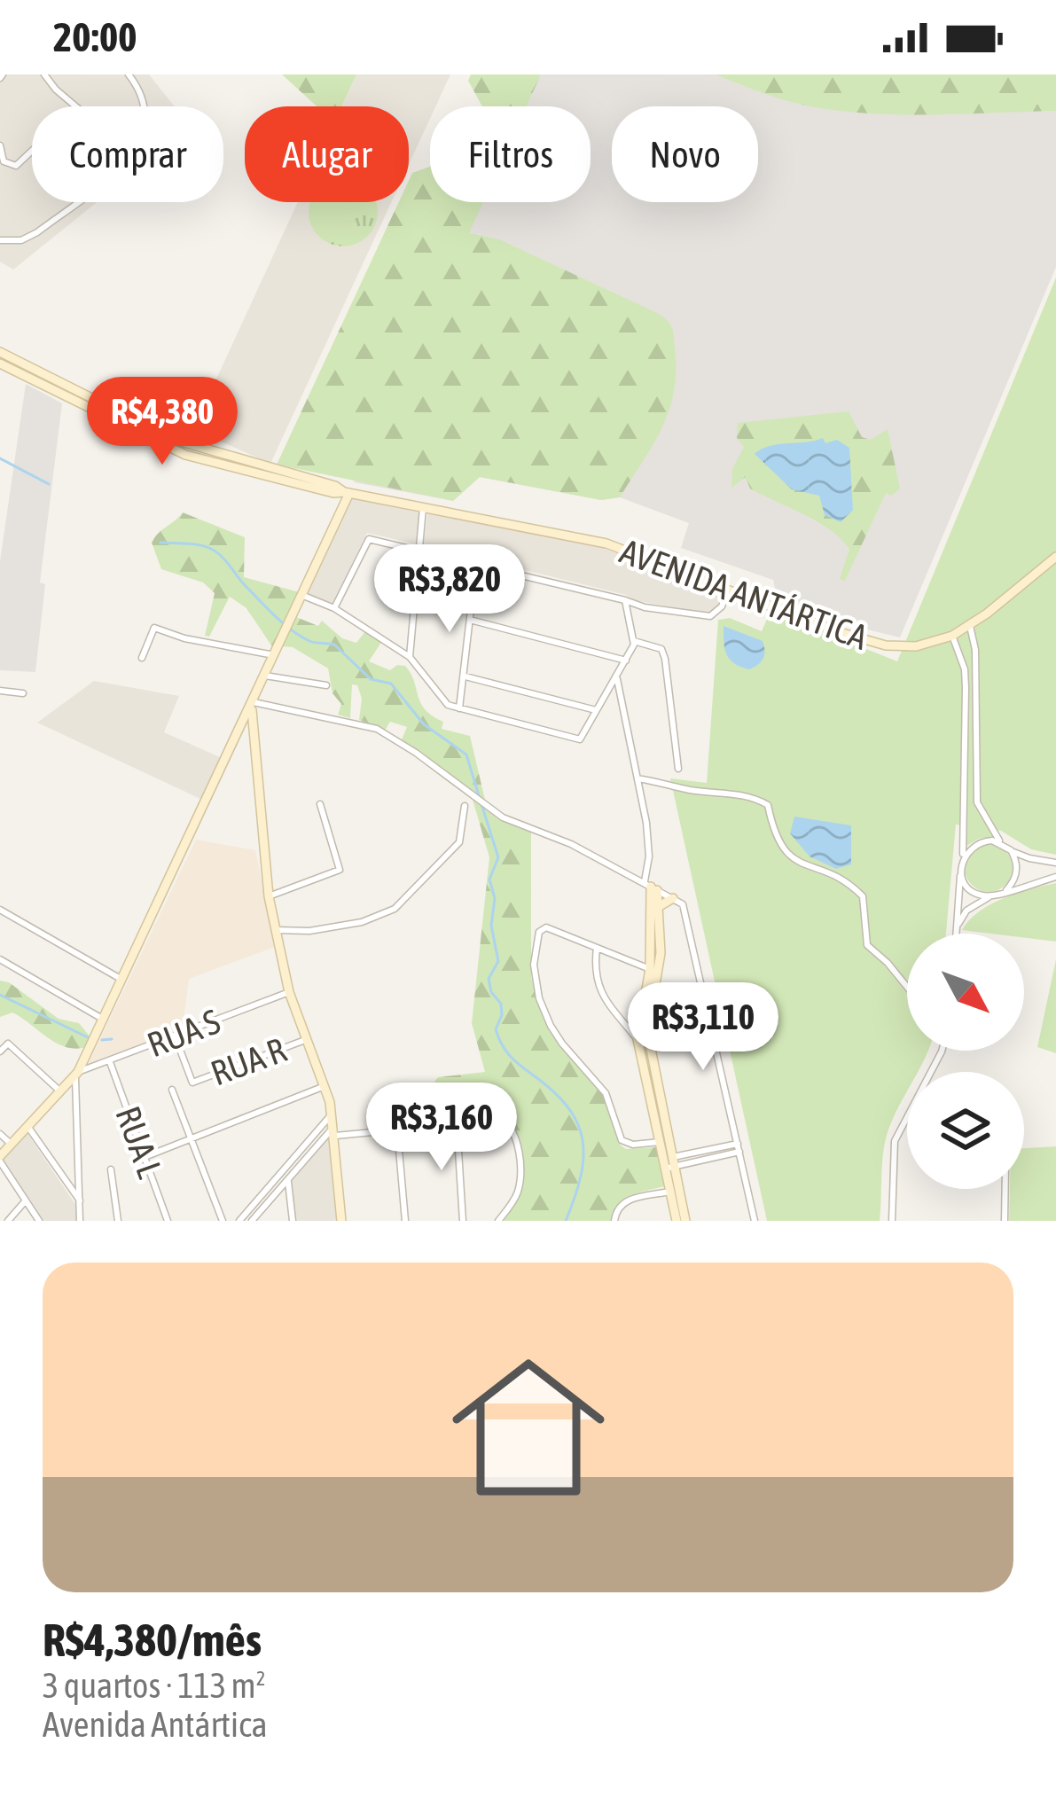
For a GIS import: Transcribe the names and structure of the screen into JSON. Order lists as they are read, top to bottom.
{
  "streets": {
    "main road": ["AVENIDA ANTÁRTICA"],
    "street": ["RUA S", "RUA R", "RUA L"]
  },
  "crossings": [
    ["RUA S", "RUA R"],
    ["RUA S", "RUA L"]
  ],
  "north": "bottom right",
  "page": {
    "status": "20:00",
    "chip": [
      "Comprar",
      "Alugar",
      "Filtros",
      "Novo"
    ],
    "price": [
      "R$4,380",
      "R$3,820",
      "R$3,110",
      "R$3,160"
    ],
    "list": [
      {
        "name": "R$4,380/mês",
        "note": "3 quartos · 113 m² · Avenida Antártica"
      }
    ]
  }
}
